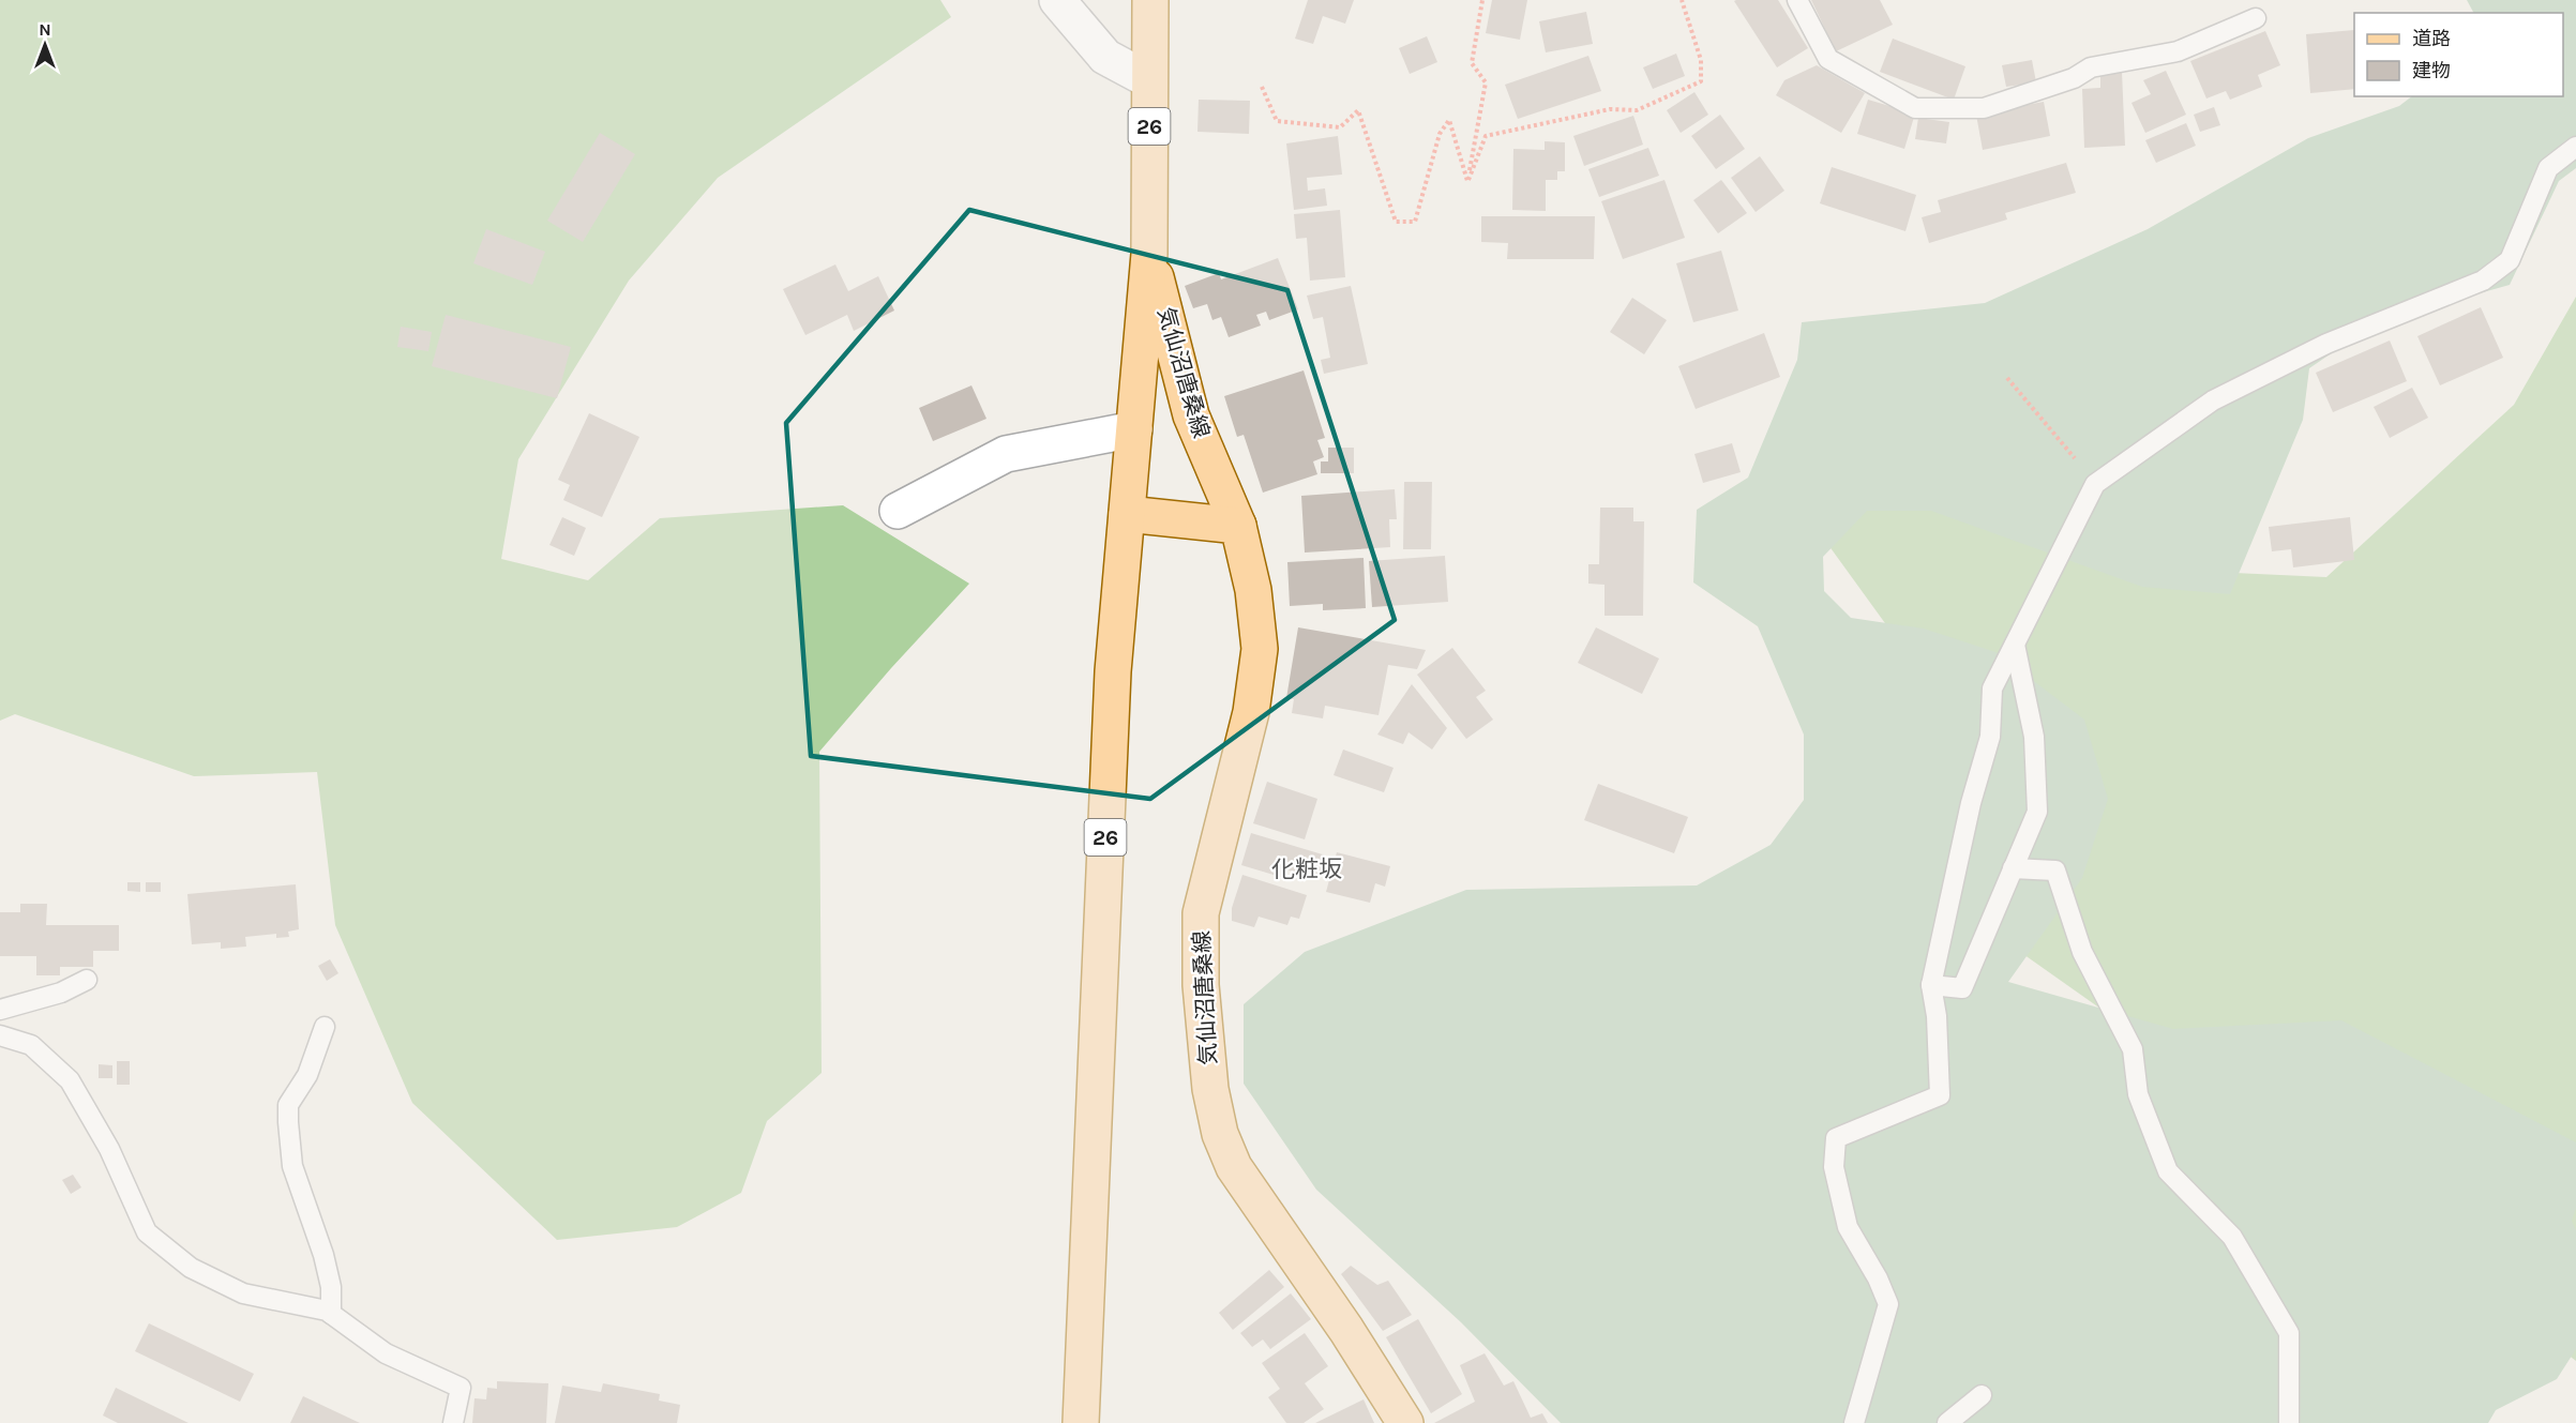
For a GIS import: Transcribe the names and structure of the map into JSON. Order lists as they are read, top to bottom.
{
  "streets": {
    "main road": ["26", "気仙沼唐桑線"]
  },
  "districts": ["化粧坂"],
  "legend": ["道路", "建物"],
  "north": "top"
}
